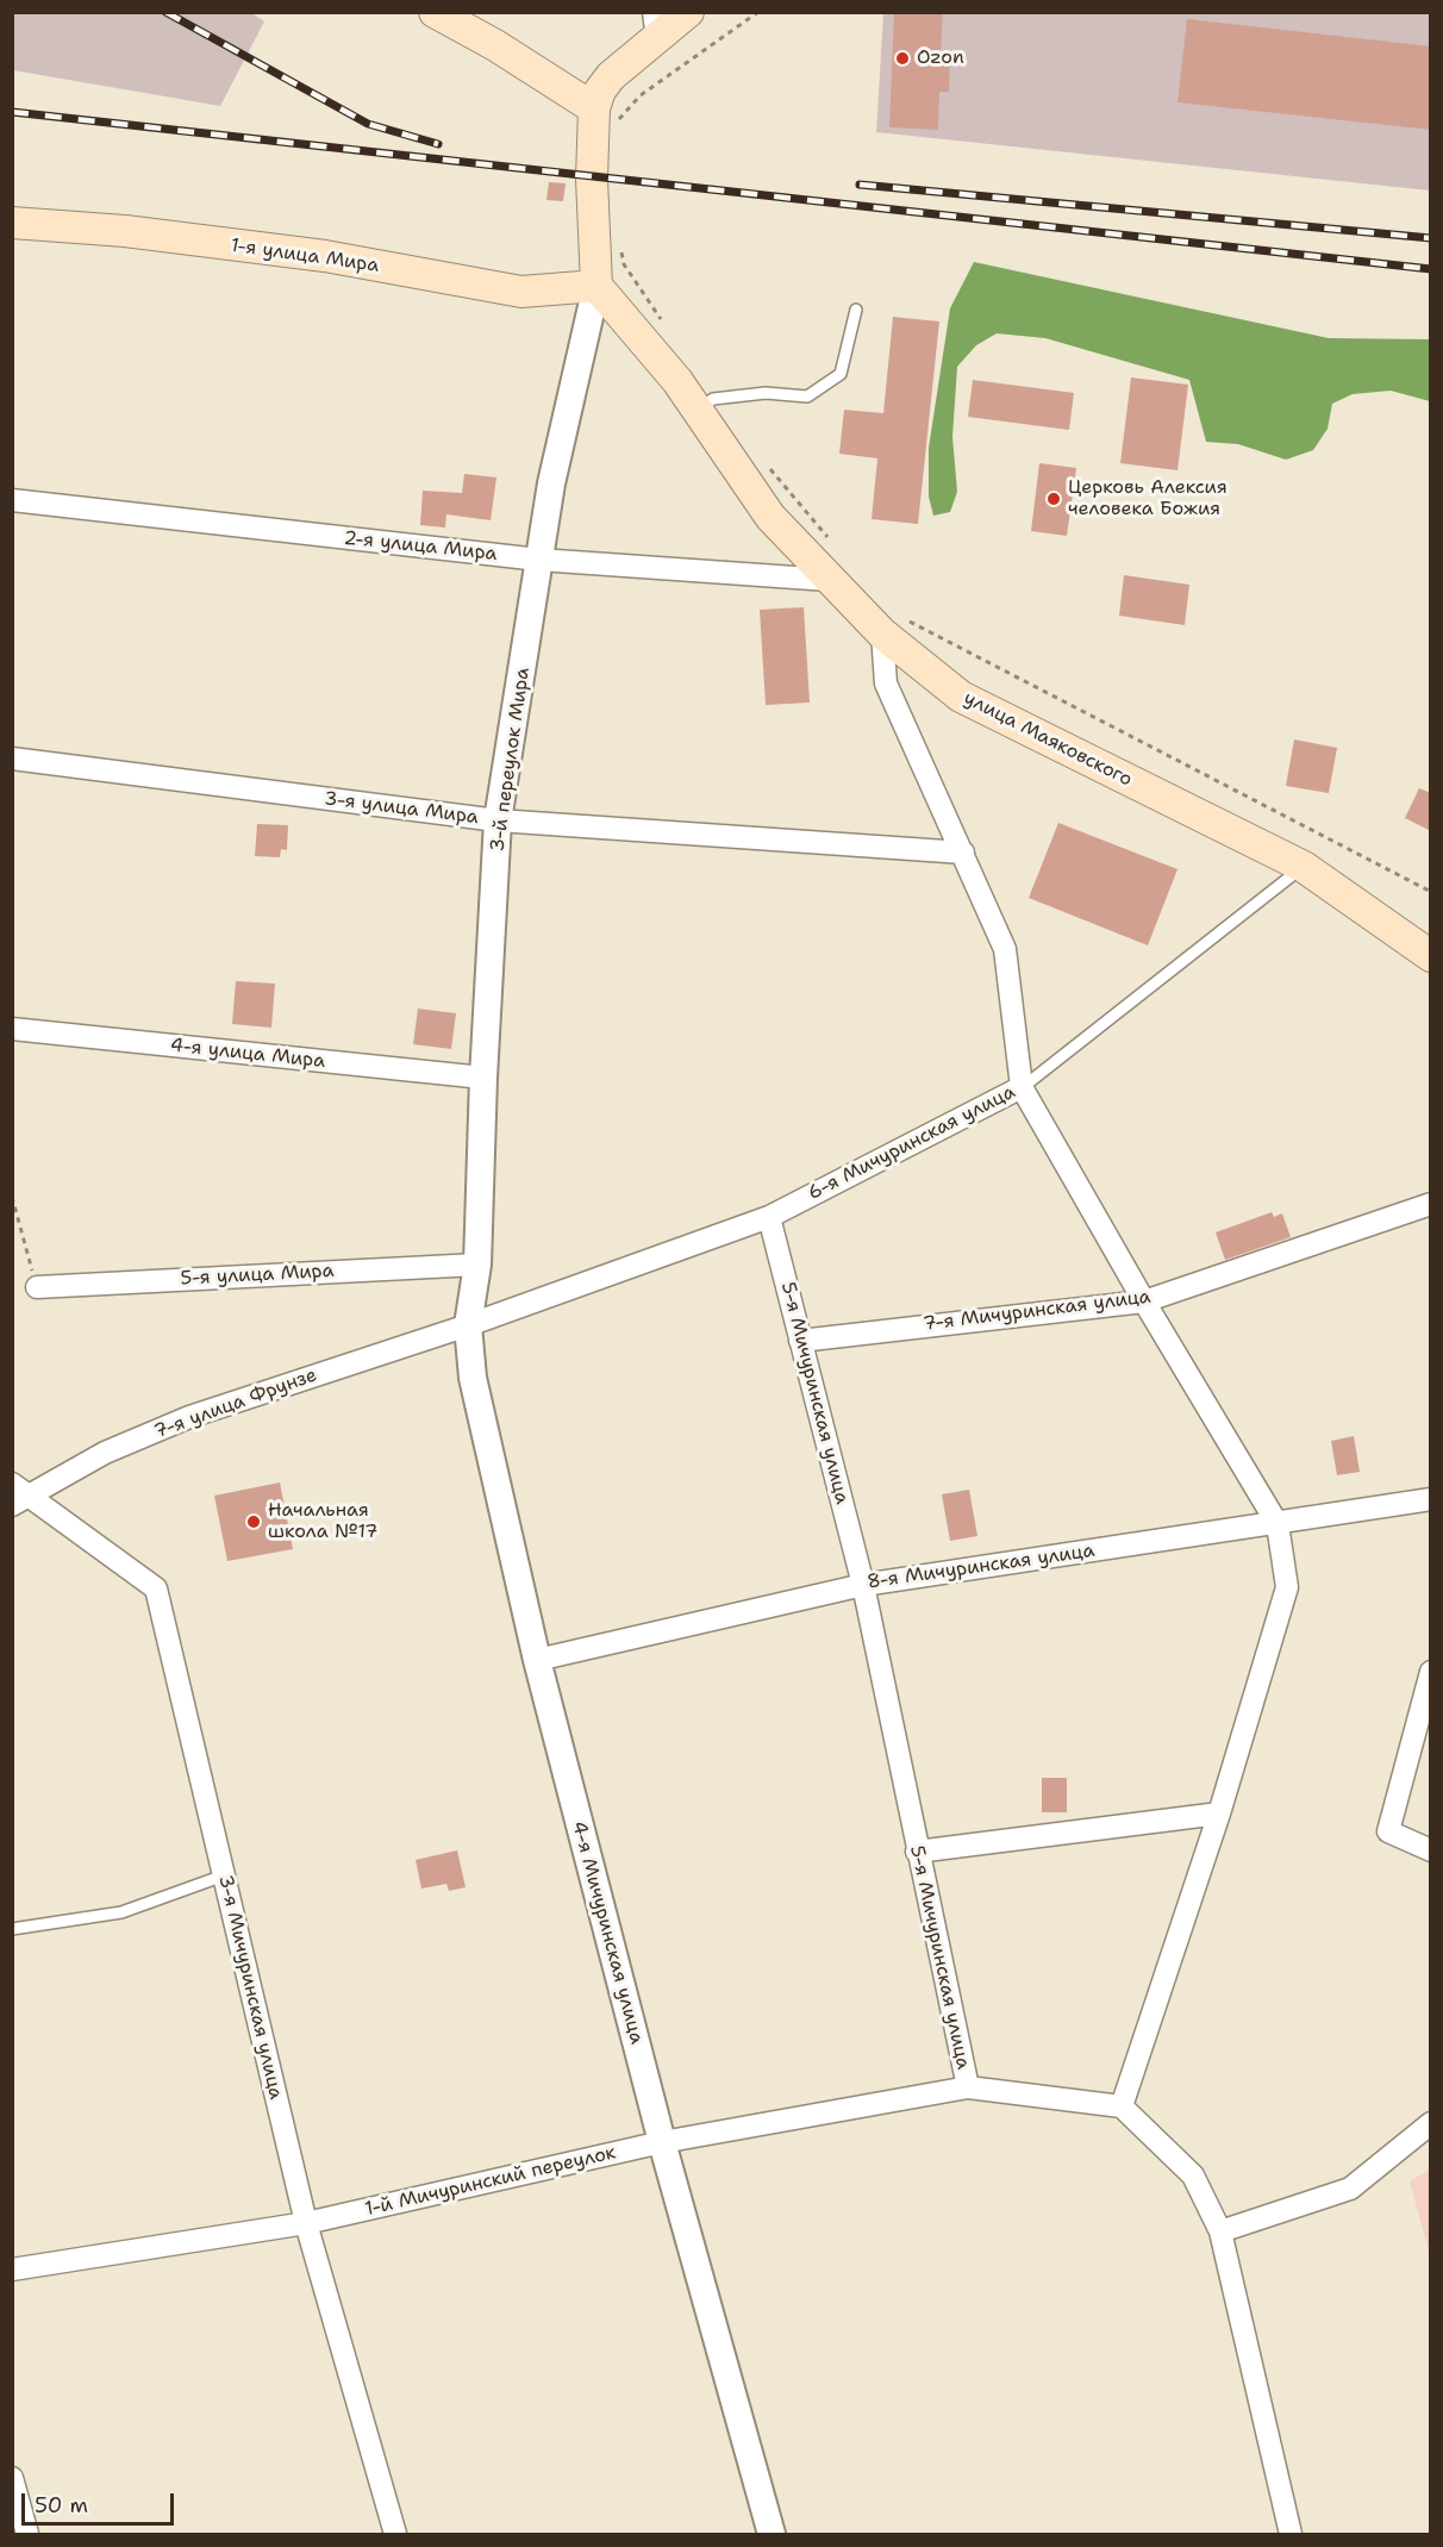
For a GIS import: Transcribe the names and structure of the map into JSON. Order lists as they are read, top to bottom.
{
  "streets": {
    "main road": ["1-я улица Мира", "улица Маяковского"],
    "street": [
      "2-я улица Мира",
      "3-й переулок Мира",
      "3-я улица Мира",
      "4-я улица Мира",
      "6-я Мичуринская улица",
      "5-я улица Мира",
      "7-я Мичуринская улица",
      "5-я Мичуринская улица",
      "7-я улица Фрунзе",
      "8-я Мичуринская улица",
      "4-я Мичуринская улица",
      "3-я Мичуринская улица",
      "1-й Мичуринский переулок"
    ]
  },
  "crossings": [
    ["1-я улица Мира", "улица Маяковского"],
    ["1-я улица Мира", "3-й переулок Мира"],
    ["2-я улица Мира", "улица Маяковского"],
    ["2-я улица Мира", "3-й переулок Мира"],
    ["улица Маяковского", "3-й переулок Мира"],
    ["улица Маяковского", "6-я Мичуринская улица"],
    ["3-й переулок Мира", "3-я улица Мира"],
    ["3-й переулок Мира", "4-я улица Мира"],
    ["3-й переулок Мира", "6-я Мичуринская улица"],
    ["3-й переулок Мира", "5-я улица Мира"],
    ["3-й переулок Мира", "7-я улица Фрунзе"],
    ["3-й переулок Мира", "4-я Мичуринская улица"],
    ["6-я Мичуринская улица", "5-я Мичуринская улица"],
    ["6-я Мичуринская улица", "7-я улица Фрунзе"],
    ["6-я Мичуринская улица", "4-я Мичуринская улица"],
    ["7-я Мичуринская улица", "5-я Мичуринская улица"],
    ["5-я Мичуринская улица", "8-я Мичуринская улица"],
    ["5-я Мичуринская улица", "1-й Мичуринский переулок"],
    ["7-я улица Фрунзе", "4-я Мичуринская улица"],
    ["7-я улица Фрунзе", "3-я Мичуринская улица"],
    ["8-я Мичуринская улица", "4-я Мичуринская улица"],
    ["4-я Мичуринская улица", "1-й Мичуринский переулок"],
    ["3-я Мичуринская улица", "1-й Мичуринский переулок"]
  ],
  "places": ["Ozon", "Церковь Алексия человека Божия", "Начальная школа №17"],
  "scale_bar": "50 m"
}
